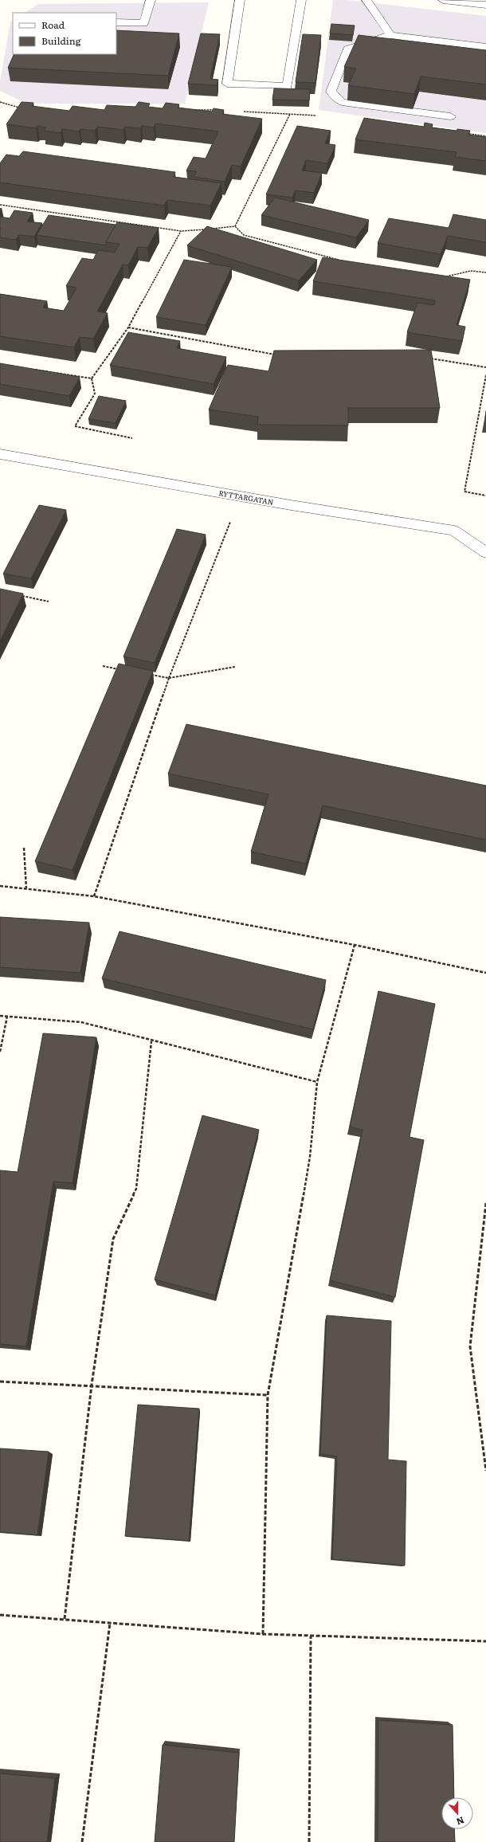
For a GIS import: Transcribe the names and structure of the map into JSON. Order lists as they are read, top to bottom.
{
  "streets": {
    "street": ["RYTTARGATAN"]
  },
  "legend": ["Road", "Building"],
  "north": "bottom"
}
